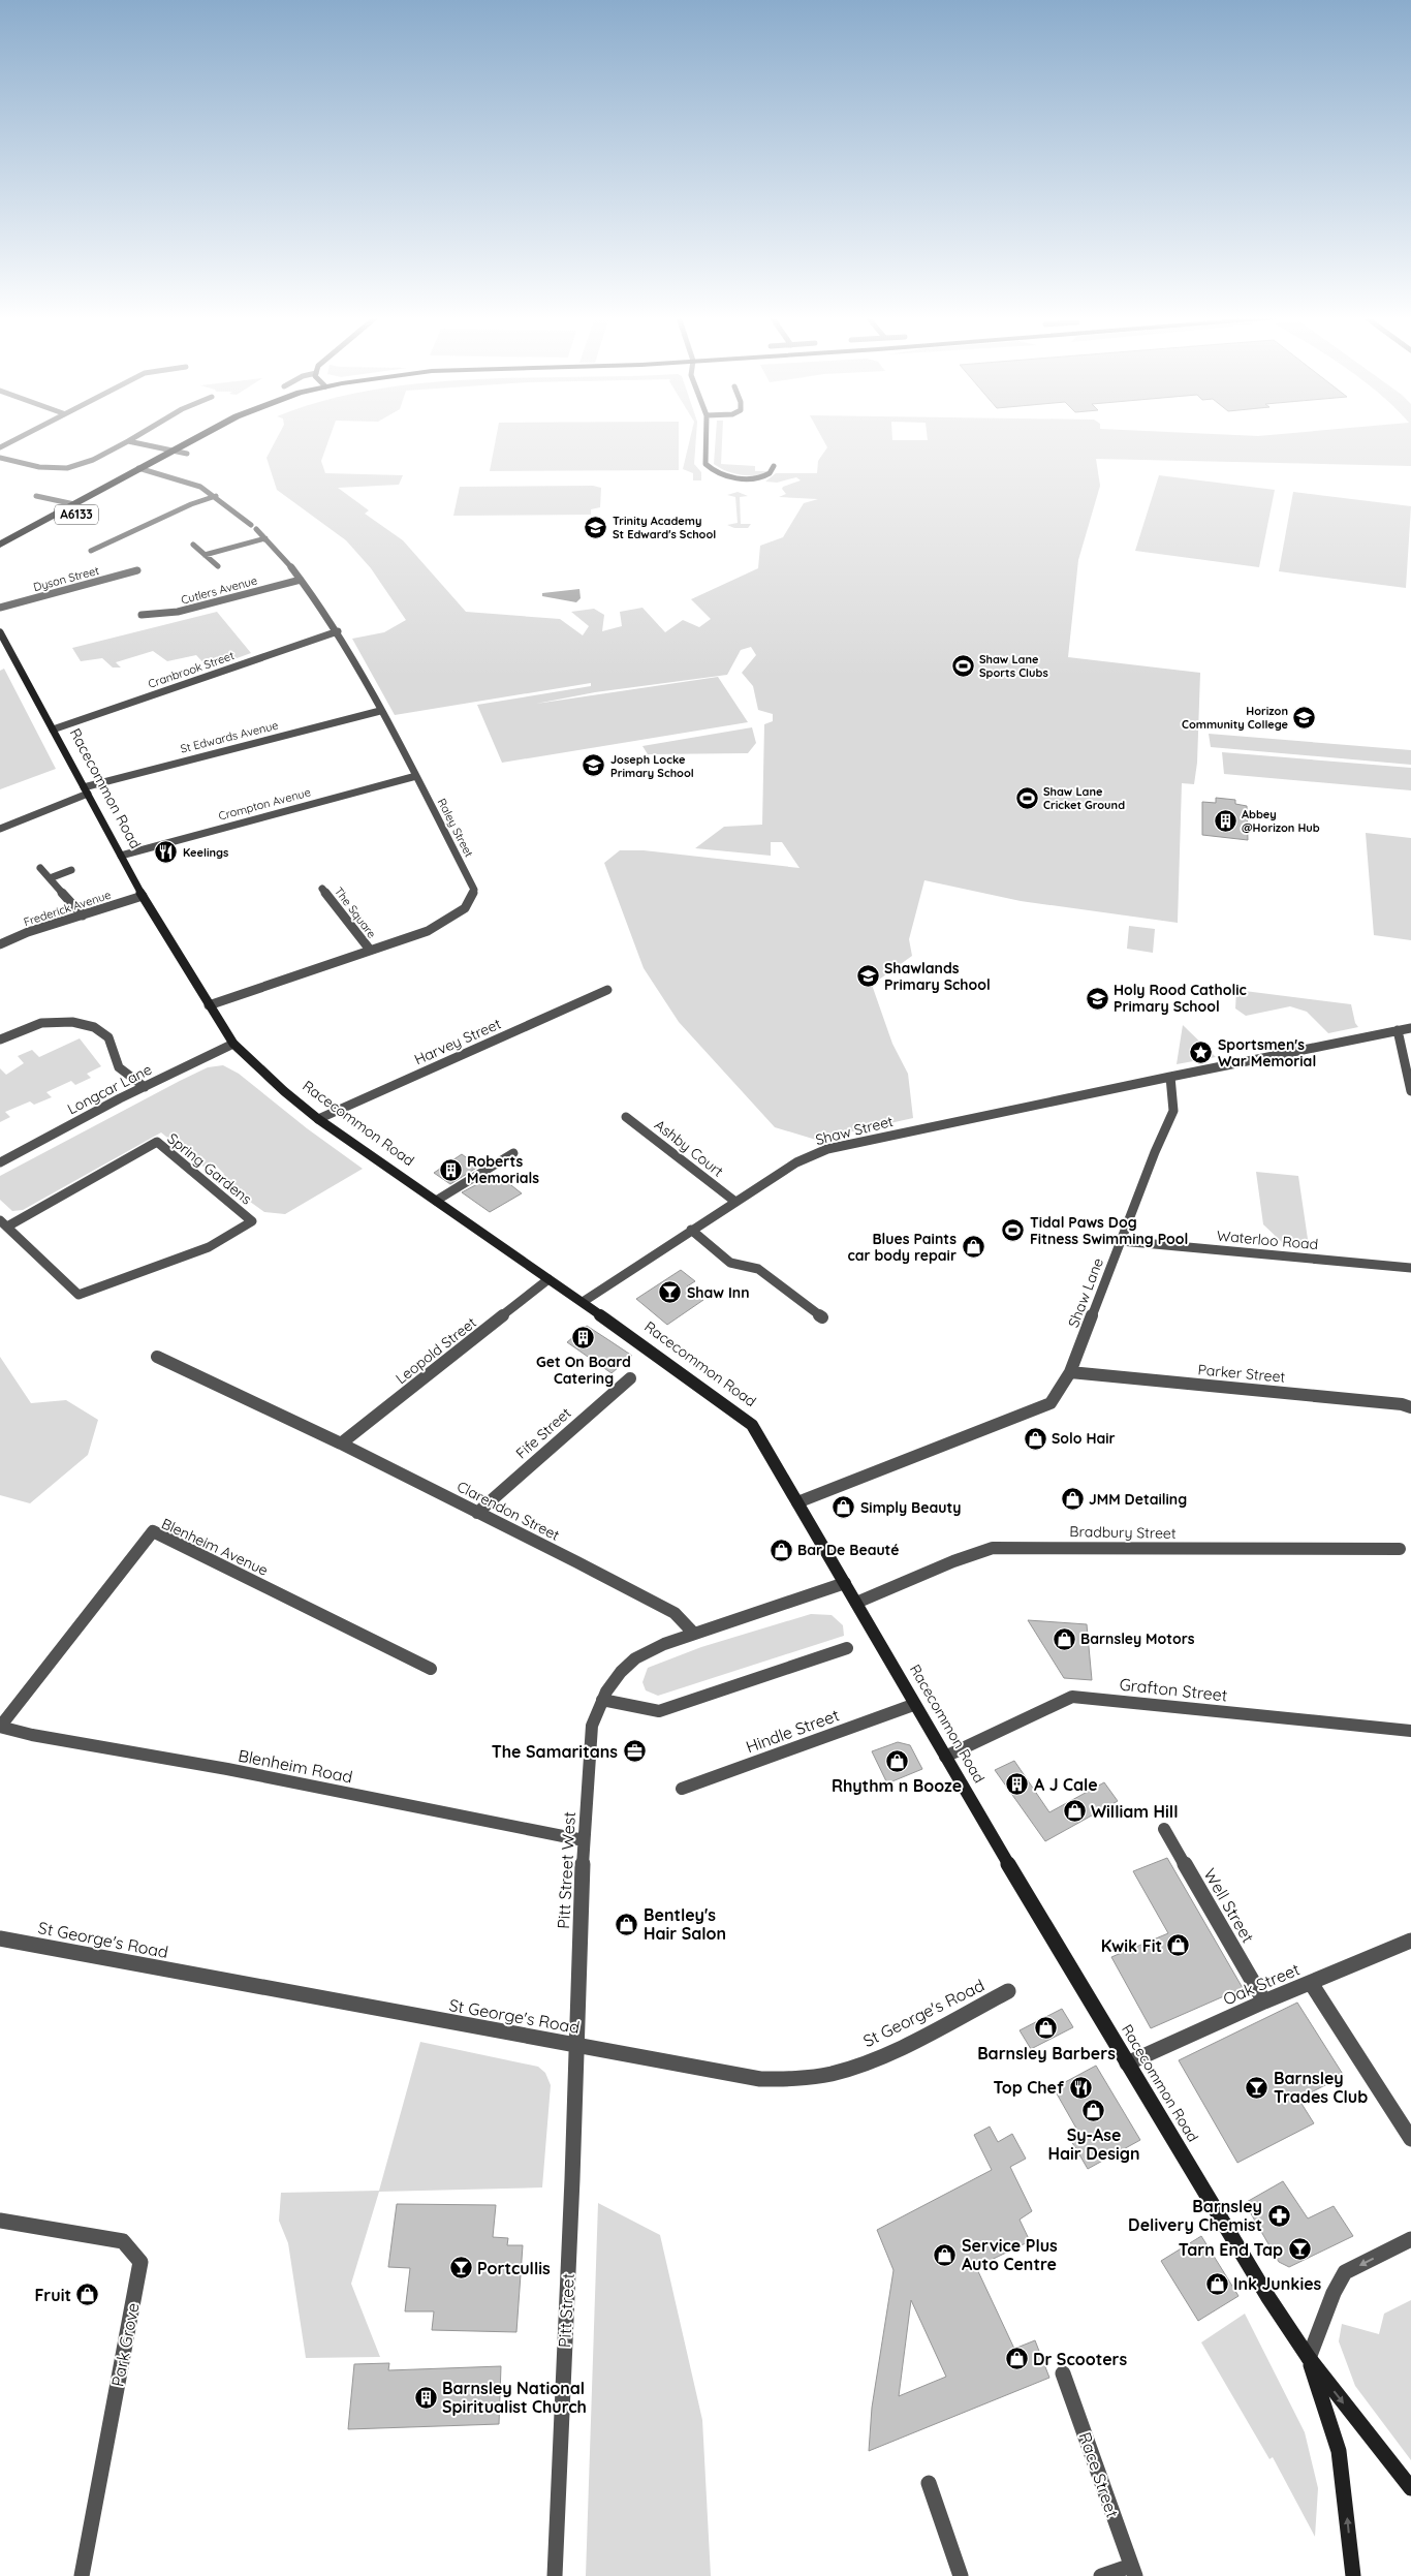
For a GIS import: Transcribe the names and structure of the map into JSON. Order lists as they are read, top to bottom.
{
  "streets": {
    "highway": ["A6133"],
    "street": [
      "Dyson Street",
      "Cutlers Avenue",
      "Cranbrook Street",
      "St Edwards Avenue",
      "Racecommon Road",
      "Crompton Avenue",
      "Raley Street",
      "Frederick Avenue",
      "The Square",
      "Harvey Street",
      "Longcar Lane",
      "Shaw Street",
      "Ashby Court",
      "Spring Gardens",
      "Waterloo Road",
      "Shaw Lane",
      "Leopold Street",
      "Parker Street",
      "Fife Street",
      "Clarendon Street",
      "Bradbury Street",
      "Blenheim Avenue",
      "Grafton Street",
      "Hindle Street",
      "Blenheim Road",
      "Pitt Street West",
      "Well Street",
      "St George's Road",
      "Oak Street",
      "Pitt Street",
      "Park Grove",
      "Race Street"
    ]
  },
  "crossings": [
    ["A6133", "Raley Street"],
    ["Cutlers Avenue", "Raley Street"],
    ["Cranbrook Street", "Racecommon Road"],
    ["Cranbrook Street", "Raley Street"],
    ["St Edwards Avenue", "Racecommon Road"],
    ["St Edwards Avenue", "Raley Street"],
    ["Racecommon Road", "Crompton Avenue"],
    ["Racecommon Road", "Raley Street"],
    ["Racecommon Road", "Frederick Avenue"],
    ["Racecommon Road", "Harvey Street"],
    ["Racecommon Road", "Longcar Lane"],
    ["Racecommon Road", "Shaw Street"],
    ["Racecommon Road", "Shaw Lane"],
    ["Racecommon Road", "Leopold Street"],
    ["Racecommon Road", "Bradbury Street"],
    ["Racecommon Road", "Grafton Street"],
    ["Racecommon Road", "Hindle Street"],
    ["Racecommon Road", "Oak Street"],
    ["Crompton Avenue", "Raley Street"],
    ["Raley Street", "The Square"],
    ["Shaw Street", "Ashby Court"],
    ["Shaw Street", "Shaw Lane"],
    ["Waterloo Road", "Shaw Lane"],
    ["Shaw Lane", "Parker Street"],
    ["Leopold Street", "Clarendon Street"],
    ["Fife Street", "Clarendon Street"],
    ["Clarendon Street", "Pitt Street West"],
    ["Blenheim Avenue", "Blenheim Road"],
    ["Blenheim Road", "Pitt Street West"],
    ["Pitt Street West", "St George's Road"],
    ["Pitt Street West", "Pitt Street"],
    ["Well Street", "Oak Street"],
    ["St George's Road", "Pitt Street"]
  ],
  "places": {
    "school or university": [
      "Trinity Academy St Edward's School",
      "Horizon Community College",
      "Joseph Locke Primary School",
      "Shawlands Primary School",
      "Holy Rood Catholic Primary School"
    ],
    "sports": ["Shaw Lane Sports Clubs", "Shaw Lane Cricket Ground", "Tidal Paws Dog Fitness Swimming Pool"],
    "building": [
      "Abbey @Horizon Hub",
      "Roberts Memorials",
      "Get On Board Catering",
      "A J Cale",
      "Barnsley National Spiritualist Church"
    ],
    "restaurant": ["Keelings", "Top Chef"],
    "place": ["Sportsmen's War Memorial"],
    "shop": [
      "Blues Paints car body repair",
      "Solo Hair",
      "JMM Detailing",
      "Simply Beauty",
      "Bar De Beauté",
      "Barnsley Motors",
      "Rhythm n Booze",
      "William Hill",
      "Bentley's Hair Salon",
      "Kwik Fit",
      "Barnsley Barbers",
      "Sy-Ase Hair Design",
      "Service Plus Auto Centre",
      "Ink Junkies",
      "Fruit",
      "Dr Scooters"
    ],
    "bar": [
      "Shaw Inn",
      "Barnsley Trades Club",
      "Tarn End Tap",
      "Portcullis"
    ],
    "office": ["The Samaritans"],
    "pharmacy": ["Barnsley Delivery Chemist"]
  }
}
